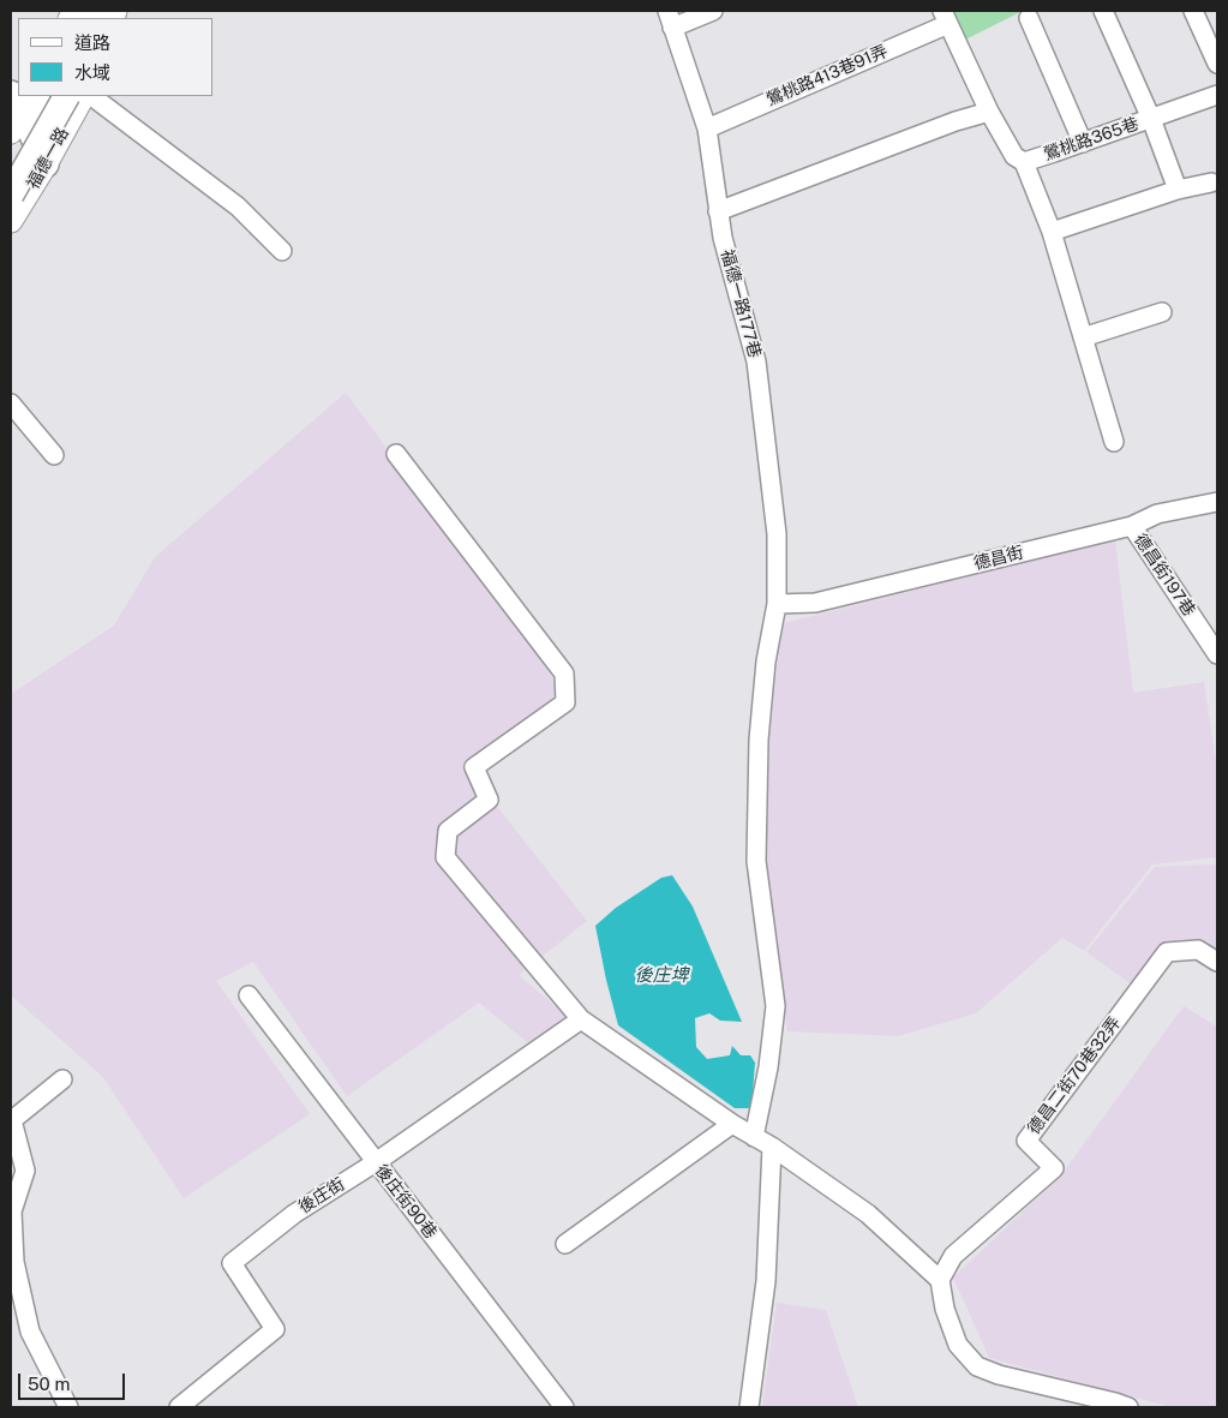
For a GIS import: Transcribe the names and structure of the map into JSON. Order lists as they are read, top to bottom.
{
  "streets": {
    "main road": ["福德一路"],
    "street": [
      "鶯桃路413巷91弄",
      "鶯桃路365巷",
      "福德一路177巷",
      "德昌街",
      "德昌街197巷",
      "德昌二街70巷32弄",
      "後庄街",
      "後庄街90巷"
    ]
  },
  "crossings": [
    ["鶯桃路413巷91弄", "鶯桃路365巷"],
    ["鶯桃路413巷91弄", "福德一路177巷"],
    ["福德一路177巷", "德昌街"],
    ["德昌街", "德昌街197巷"],
    ["後庄街", "後庄街90巷"]
  ],
  "water": ["後庄埤"],
  "legend": ["道路", "水域"],
  "scale_bar": "50 m"
}
